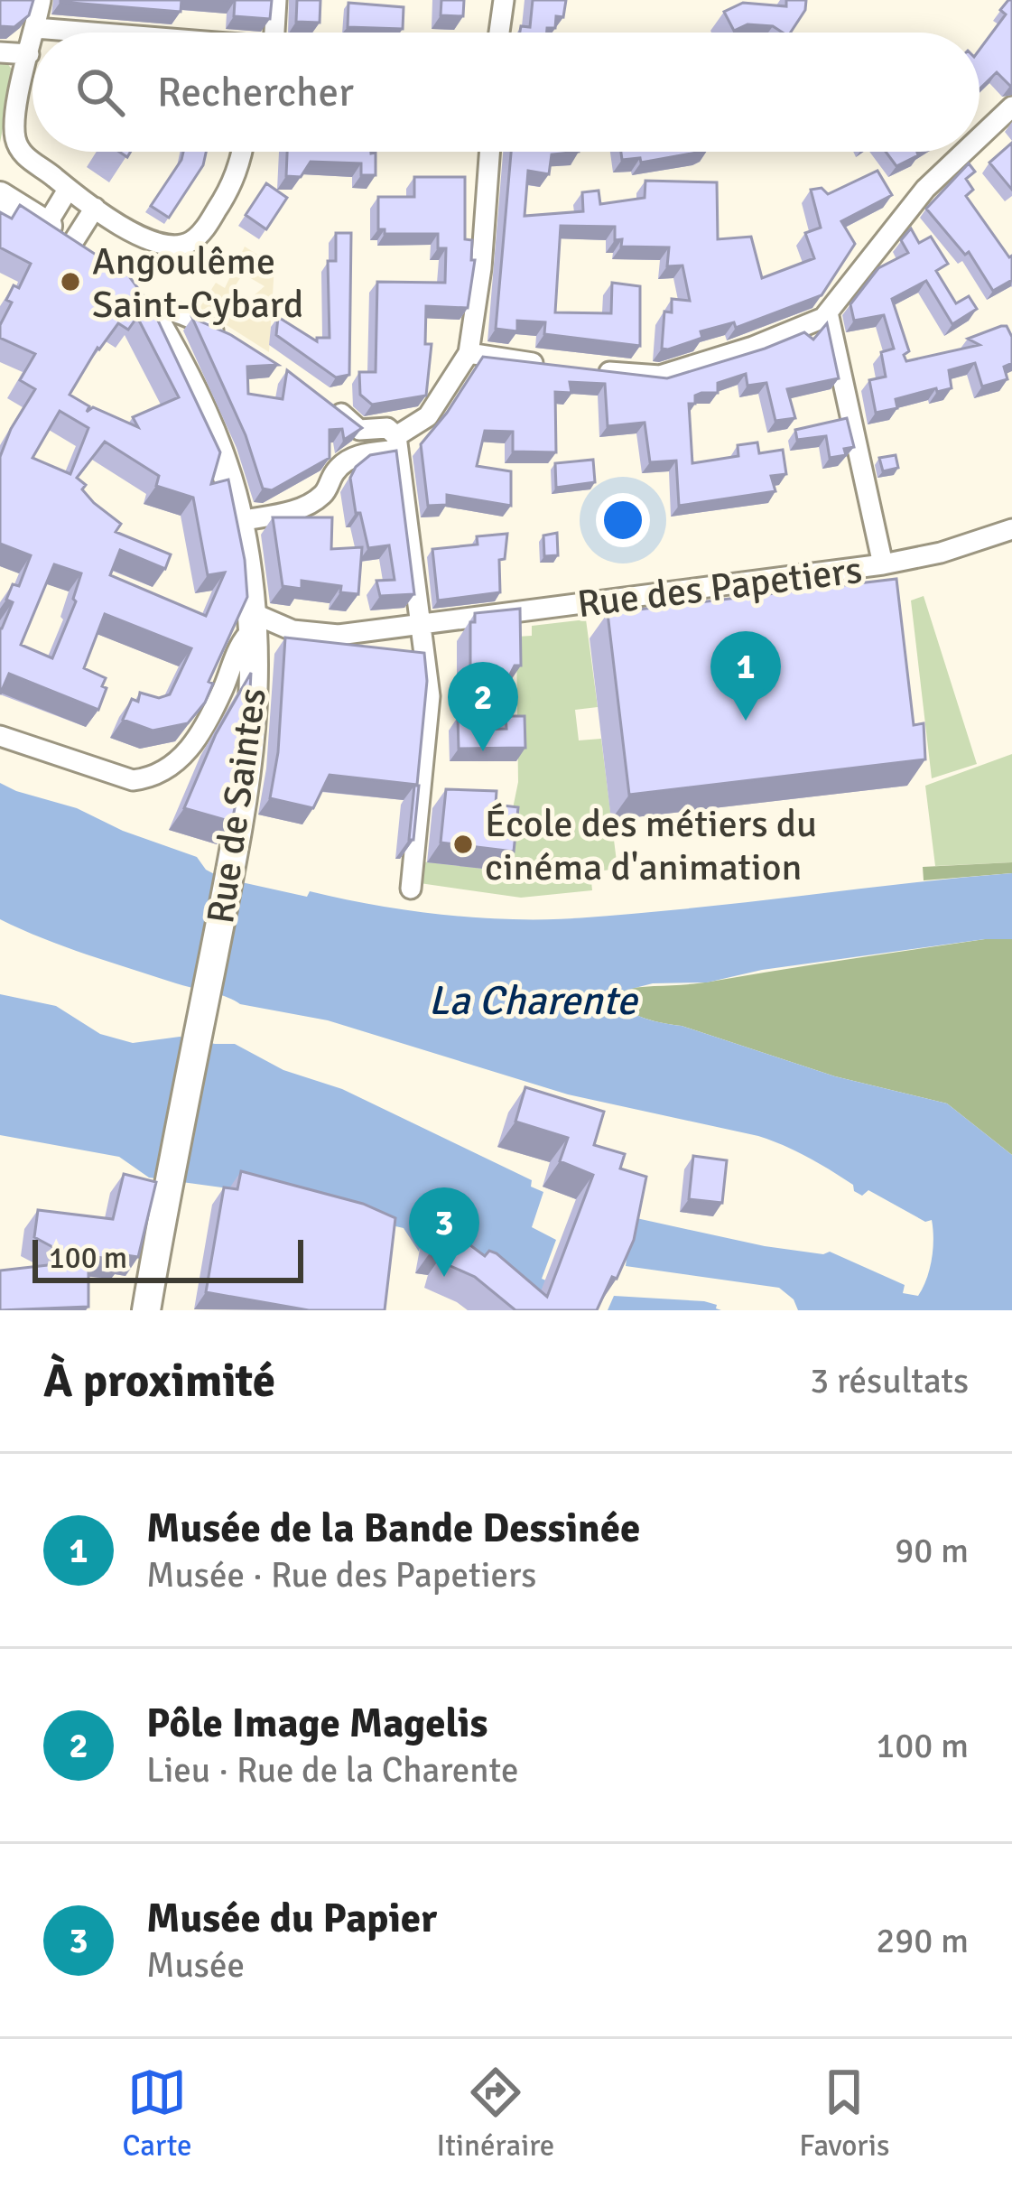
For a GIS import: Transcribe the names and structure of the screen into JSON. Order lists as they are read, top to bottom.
{
  "streets": {
    "main road": ["Rue de Saintes"],
    "street": ["Rue des Papetiers"]
  },
  "crossings": [
    ["Rue des Papetiers", "Rue de Saintes"]
  ],
  "water": ["La Charente"],
  "places": ["Angoulême Saint-Cybard", "École des métiers du cinéma d'animation"],
  "scale_bar": "100 m",
  "page": {
    "search": "Rechercher",
    "pins": ["1", "2", "3"],
    "scale": "100 m",
    "heading": ["À proximité", "3 résultats"],
    "list": [
      {
        "mark": "1",
        "name": "Musée de la Bande Dessinée",
        "note": "Musée · Rue des Papetiers",
        "value": "90 m"
      },
      {
        "mark": "2",
        "name": "Pôle Image Magelis",
        "note": "Lieu · Rue de la Charente",
        "value": "100 m"
      },
      {
        "mark": "3",
        "name": "Musée du Papier",
        "note": "Musée",
        "value": "290 m"
      }
    ],
    "nav": ["Carte", "Itinéraire", "Favoris"]
  }
}
